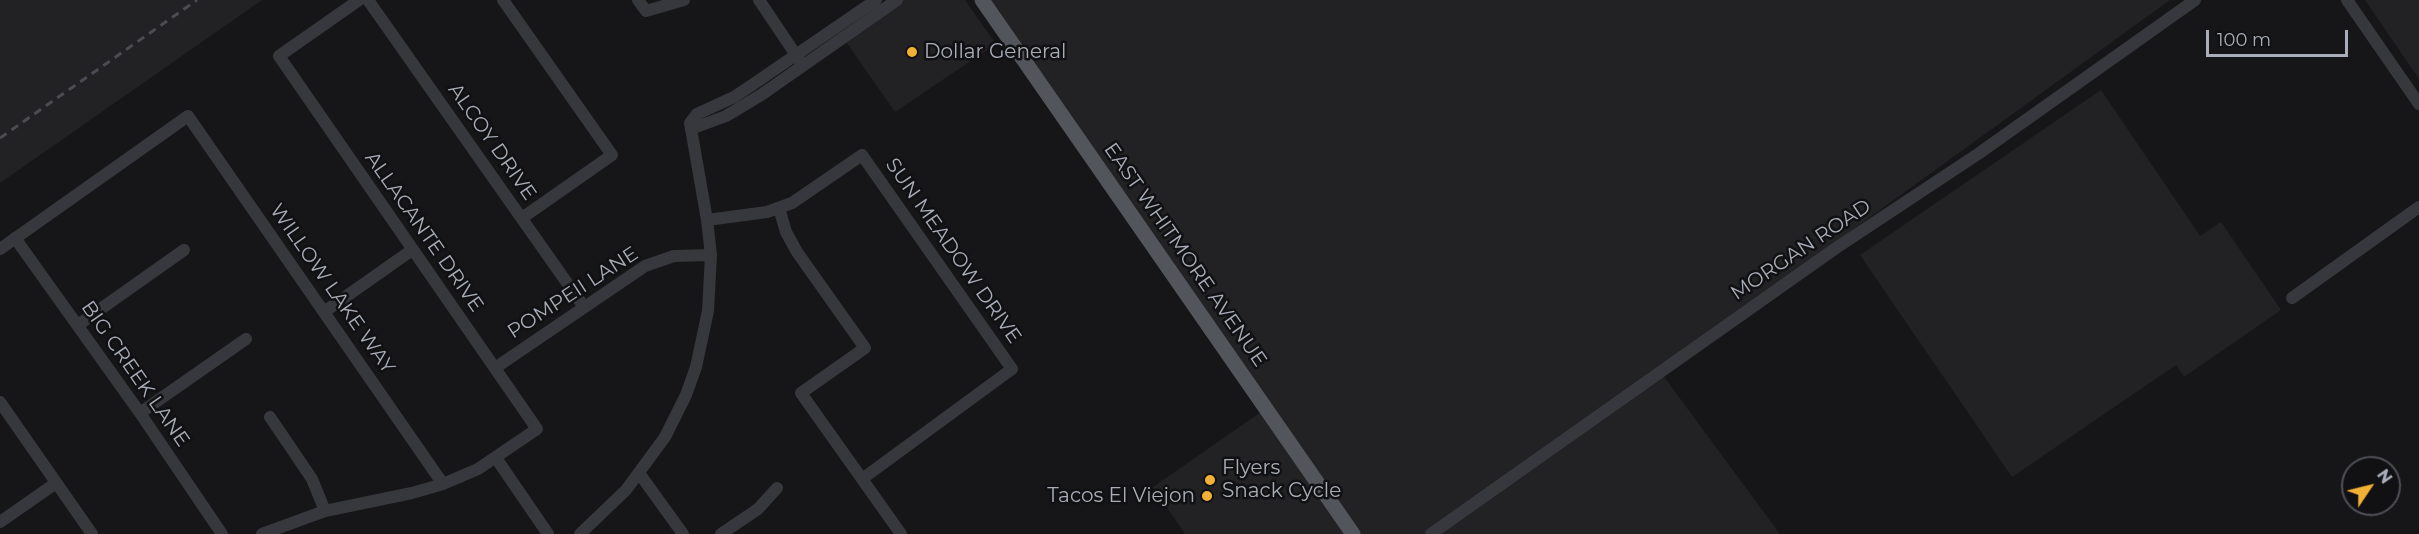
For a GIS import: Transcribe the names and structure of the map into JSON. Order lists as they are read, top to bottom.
{
  "streets": {
    "main road": ["EAST WHITMORE AVENUE"],
    "street": [
      "ALCOY DRIVE",
      "ALLACANTE DRIVE",
      "MORGAN ROAD",
      "SUN MEADOW DRIVE",
      "WILLOW LAKE WAY",
      "POMPEII LANE",
      "BIG CREEK LANE"
    ]
  },
  "crossings": [
    ["ALCOY DRIVE", "POMPEII LANE"],
    ["ALLACANTE DRIVE", "POMPEII LANE"],
    ["WILLOW LAKE WAY", "BIG CREEK LANE"]
  ],
  "places": ["Dollar General", "Flyers Snack Cycle", "Tacos El Viejon"],
  "scale_bar": "100 m",
  "north": "top right"
}
